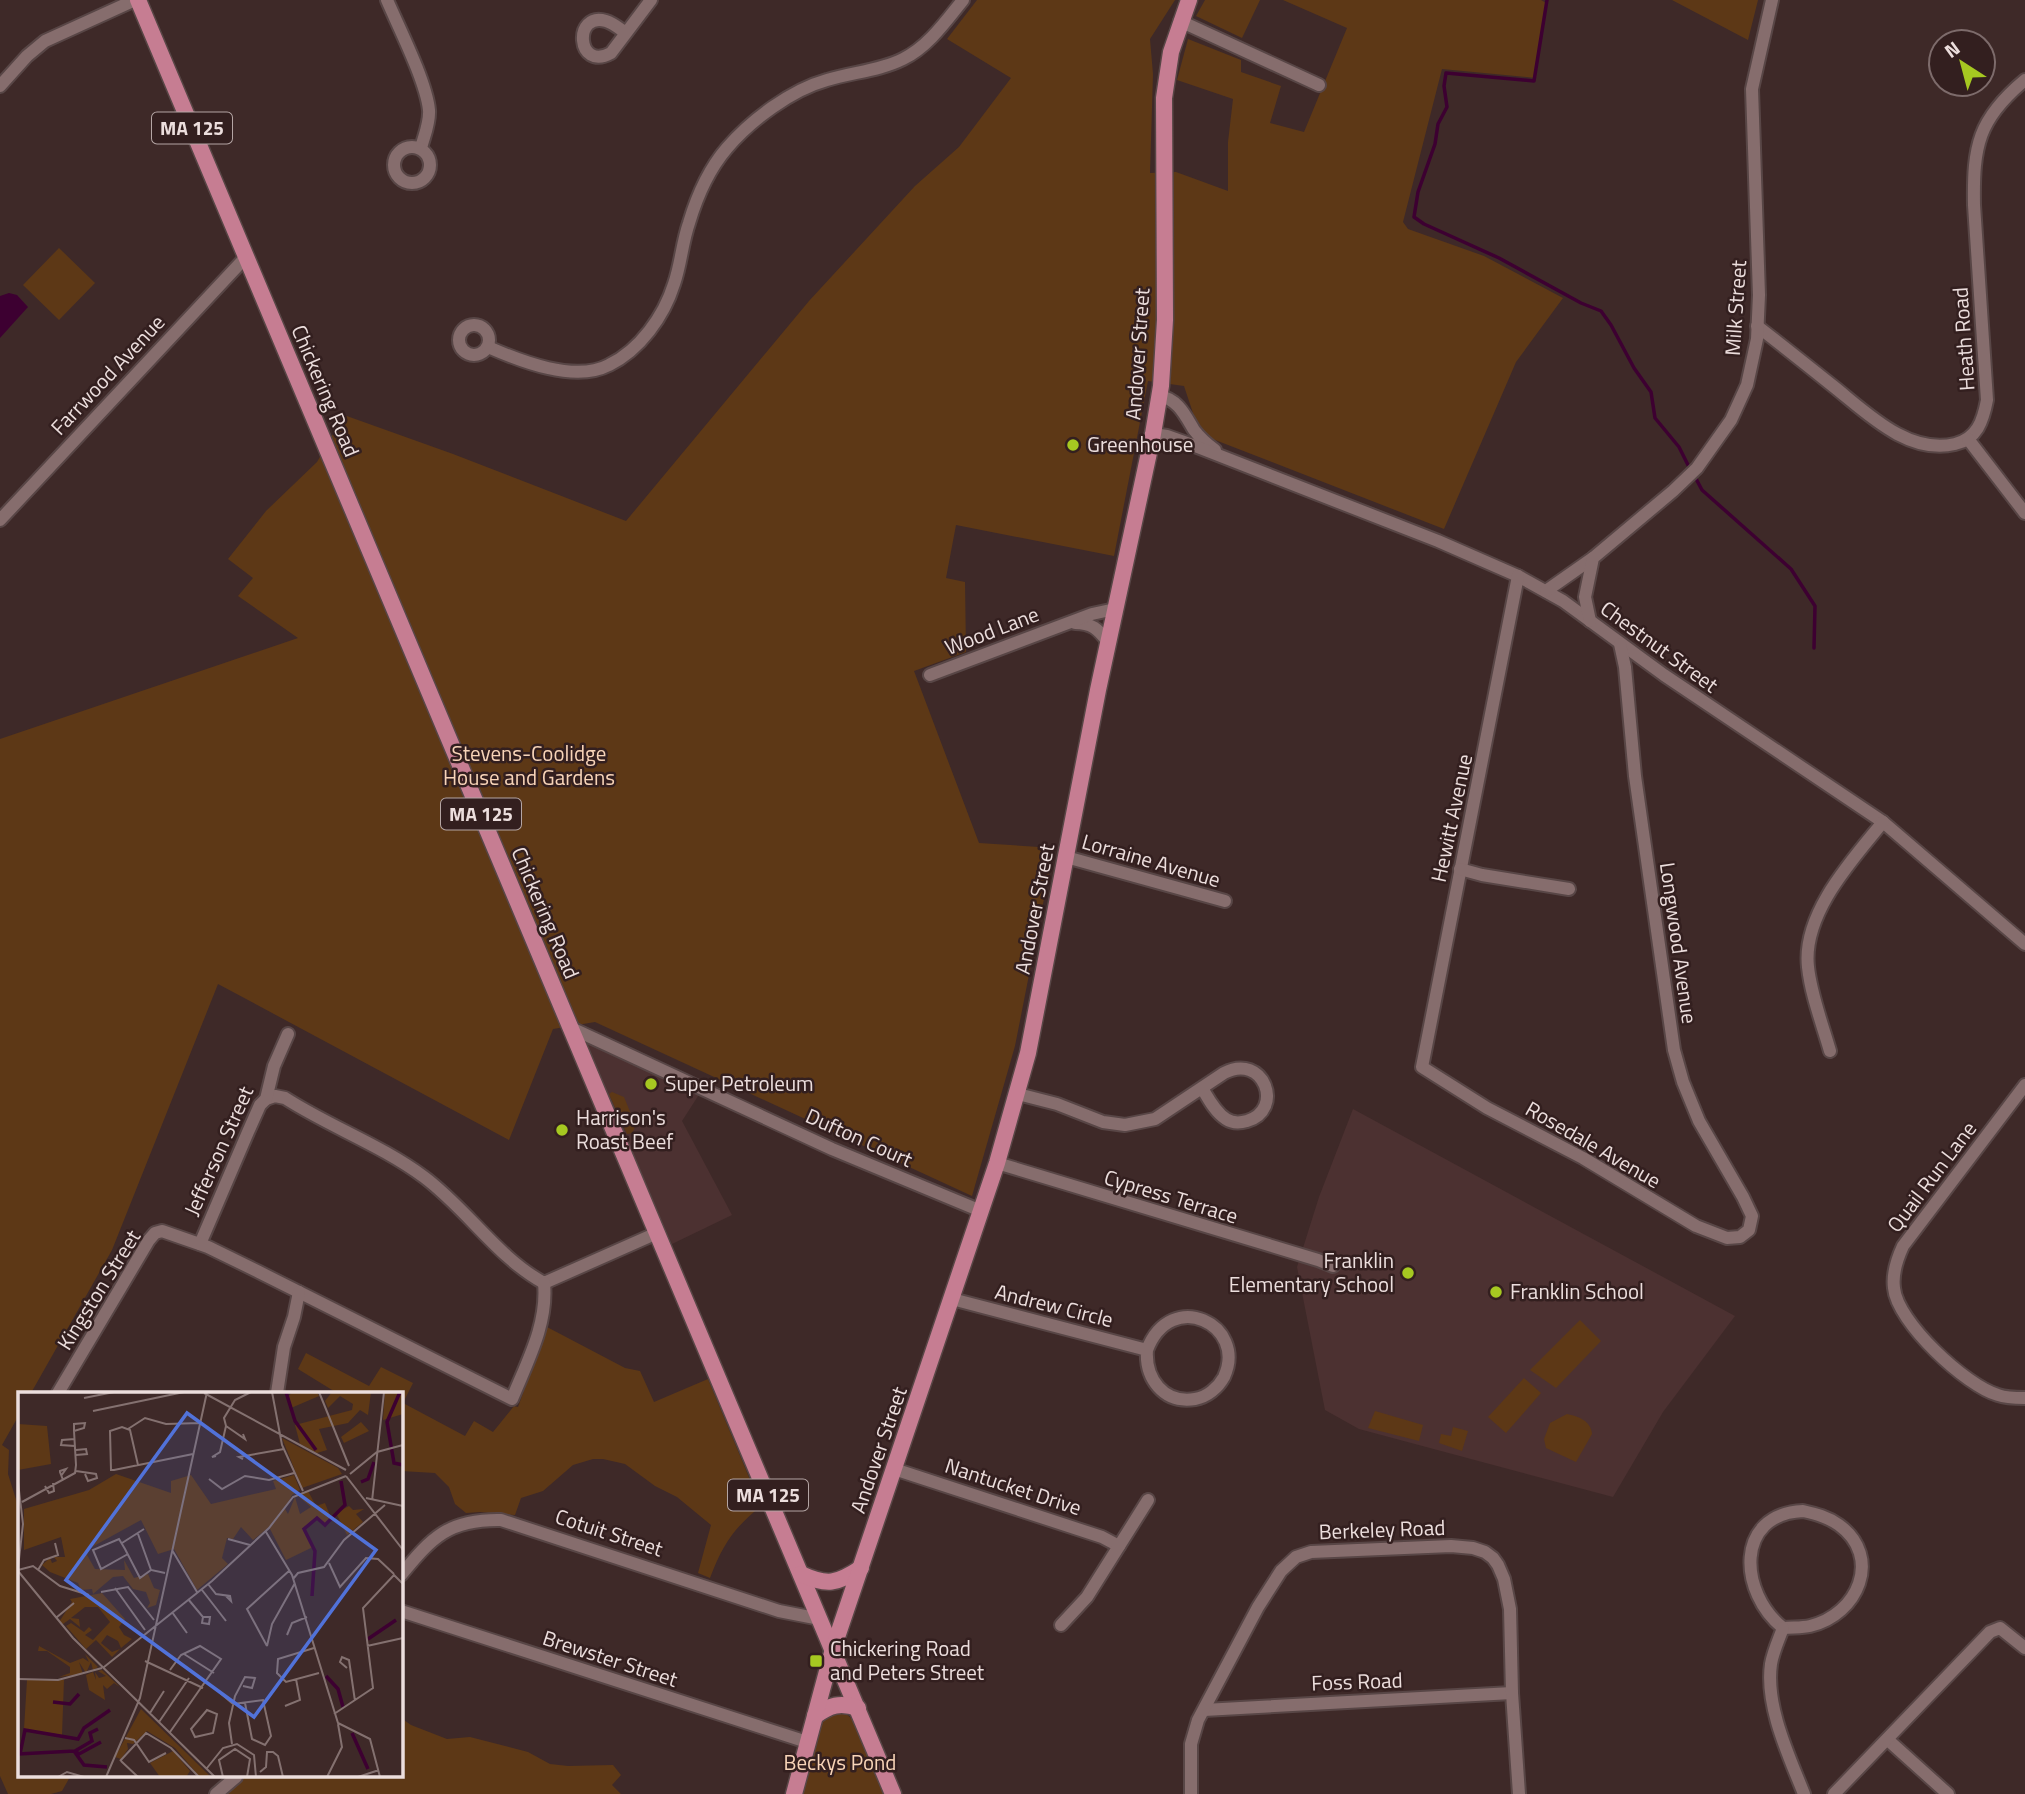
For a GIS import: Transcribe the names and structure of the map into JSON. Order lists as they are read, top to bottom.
{
  "streets": {
    "main road": ["MA 125", "Andover Street", "Chickering Road"],
    "street": [
      "Milk Street",
      "Heath Road",
      "Farrwood Avenue",
      "Wood Lane",
      "Chestnut Street",
      "Hewitt Avenue",
      "Lorraine Avenue",
      "Longwood Avenue",
      "Dufton Court",
      "Rosedale Avenue",
      "Jefferson Street",
      "Quail Run Lane",
      "Cypress Terrace",
      "Kingston Street",
      "Andrew Circle",
      "Nantucket Drive",
      "Berkeley Road",
      "Cotuit Street",
      "Brewster Street",
      "Foss Road"
    ]
  },
  "crossings": [
    ["MA 125", "Andover Street"],
    ["MA 125", "Chickering Road"],
    ["Milk Street", "Chestnut Street"],
    ["Andover Street", "Chickering Road"],
    ["Andover Street", "Wood Lane"],
    ["Andover Street", "Chestnut Street"],
    ["Andover Street", "Lorraine Avenue"],
    ["Andover Street", "Dufton Court"],
    ["Andover Street", "Cypress Terrace"],
    ["Andover Street", "Andrew Circle"],
    ["Andover Street", "Nantucket Drive"],
    ["Andover Street", "Brewster Street"],
    ["Farrwood Avenue", "Chickering Road"],
    ["Chickering Road", "Dufton Court"],
    ["Chickering Road", "Cotuit Street"],
    ["Chestnut Street", "Hewitt Avenue"],
    ["Chestnut Street", "Longwood Avenue"],
    ["Hewitt Avenue", "Rosedale Avenue"],
    ["Longwood Avenue", "Rosedale Avenue"],
    ["Jefferson Street", "Kingston Street"],
    ["Berkeley Road", "Foss Road"]
  ],
  "parks": ["Stevens-Coolidge House and Gardens", "Beckys Pond"],
  "places": {
    "other": [
      "Greenhouse",
      "Super Petroleum",
      "Harrison's Roast Beef",
      "Franklin Elementary School",
      "Franklin School"
    ],
    "transit": ["Chickering Road and Peters Street"]
  },
  "north": "top left"
}
